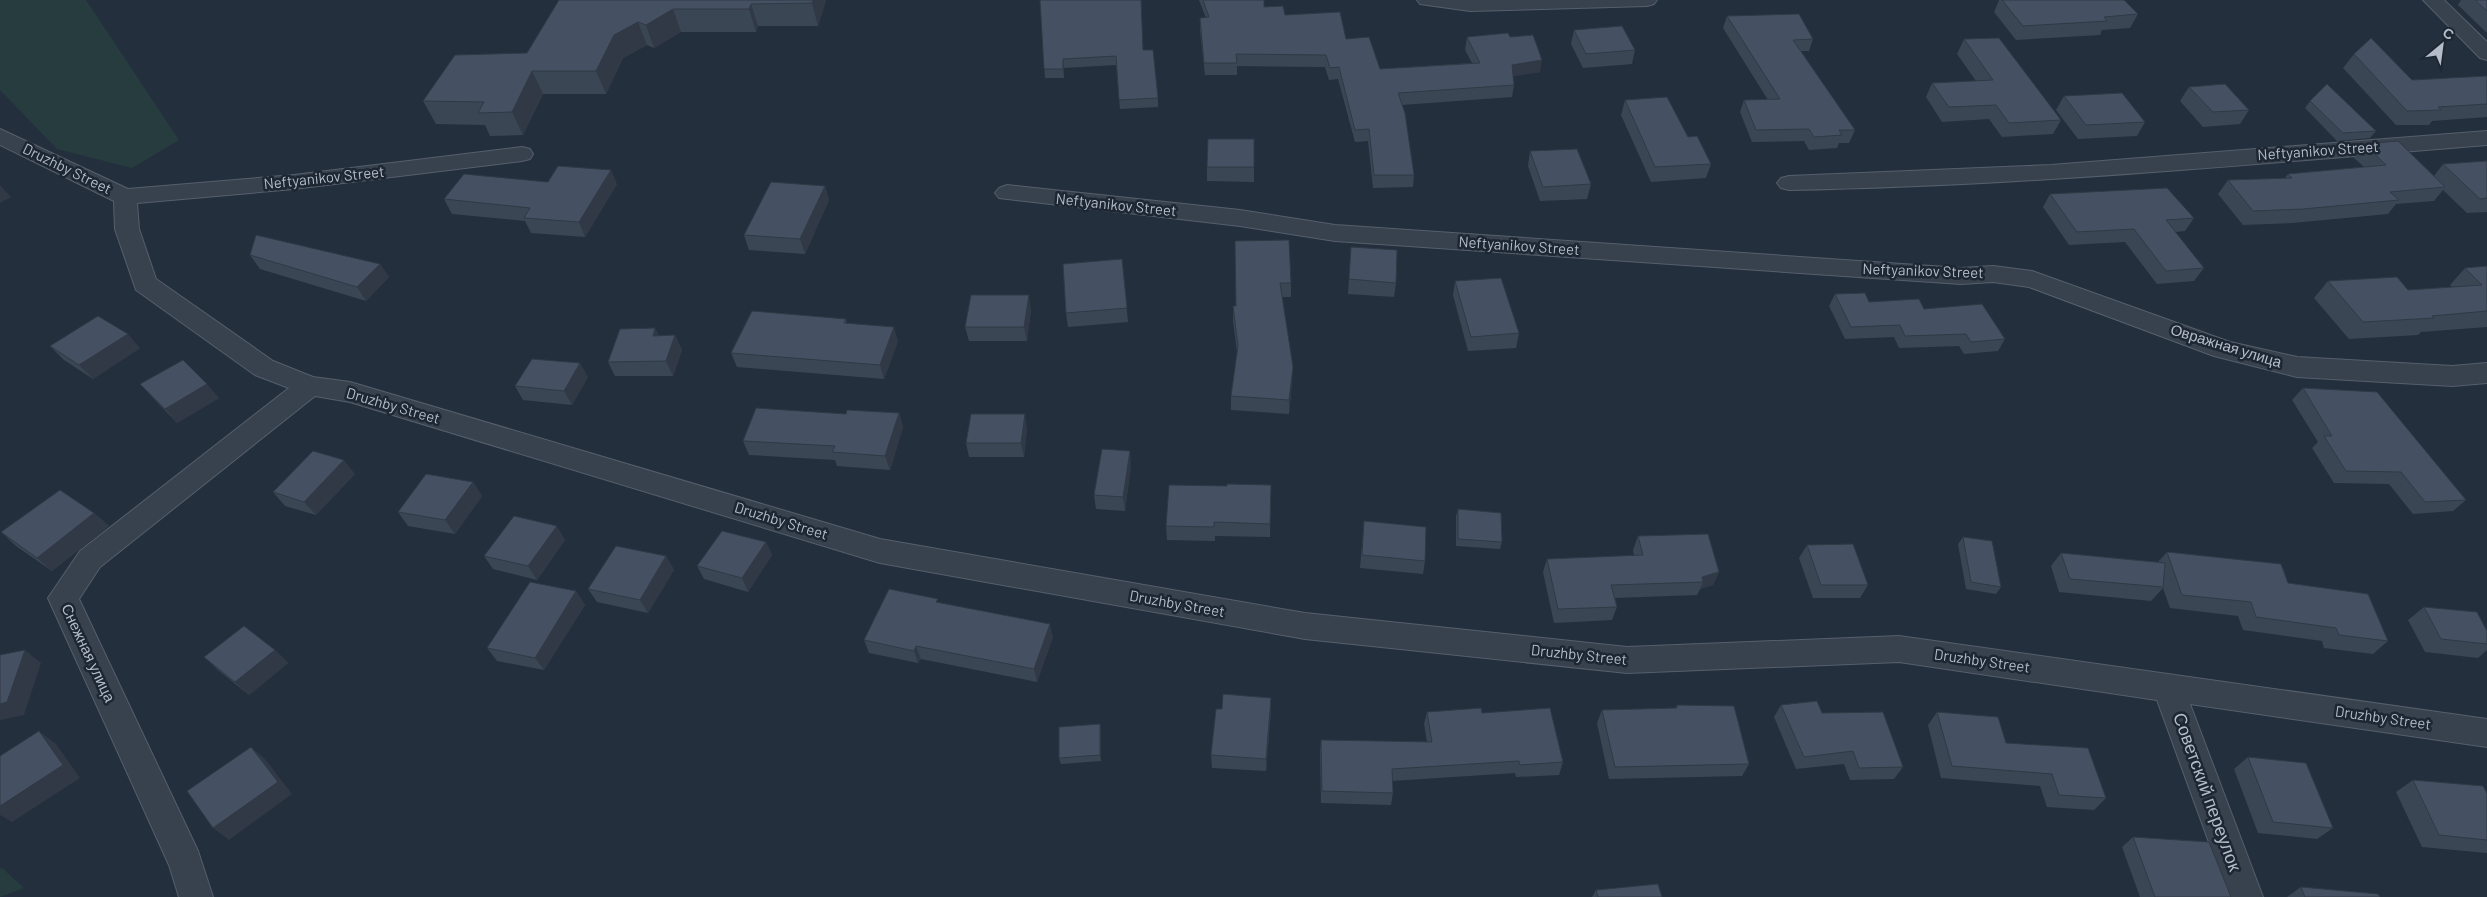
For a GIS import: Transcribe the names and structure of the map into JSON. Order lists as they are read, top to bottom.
{
  "streets": {
    "street": [
      "Neftyanikov Street",
      "Druzhby Street",
      "Овражная улица",
      "Снежная улица",
      "Советский переулок"
    ]
  },
  "crossings": [
    ["Neftyanikov Street", "Druzhby Street"],
    ["Neftyanikov Street", "Овражная улица"],
    ["Druzhby Street", "Снежная улица"],
    ["Druzhby Street", "Советский переулок"]
  ],
  "north": "top right"
}
